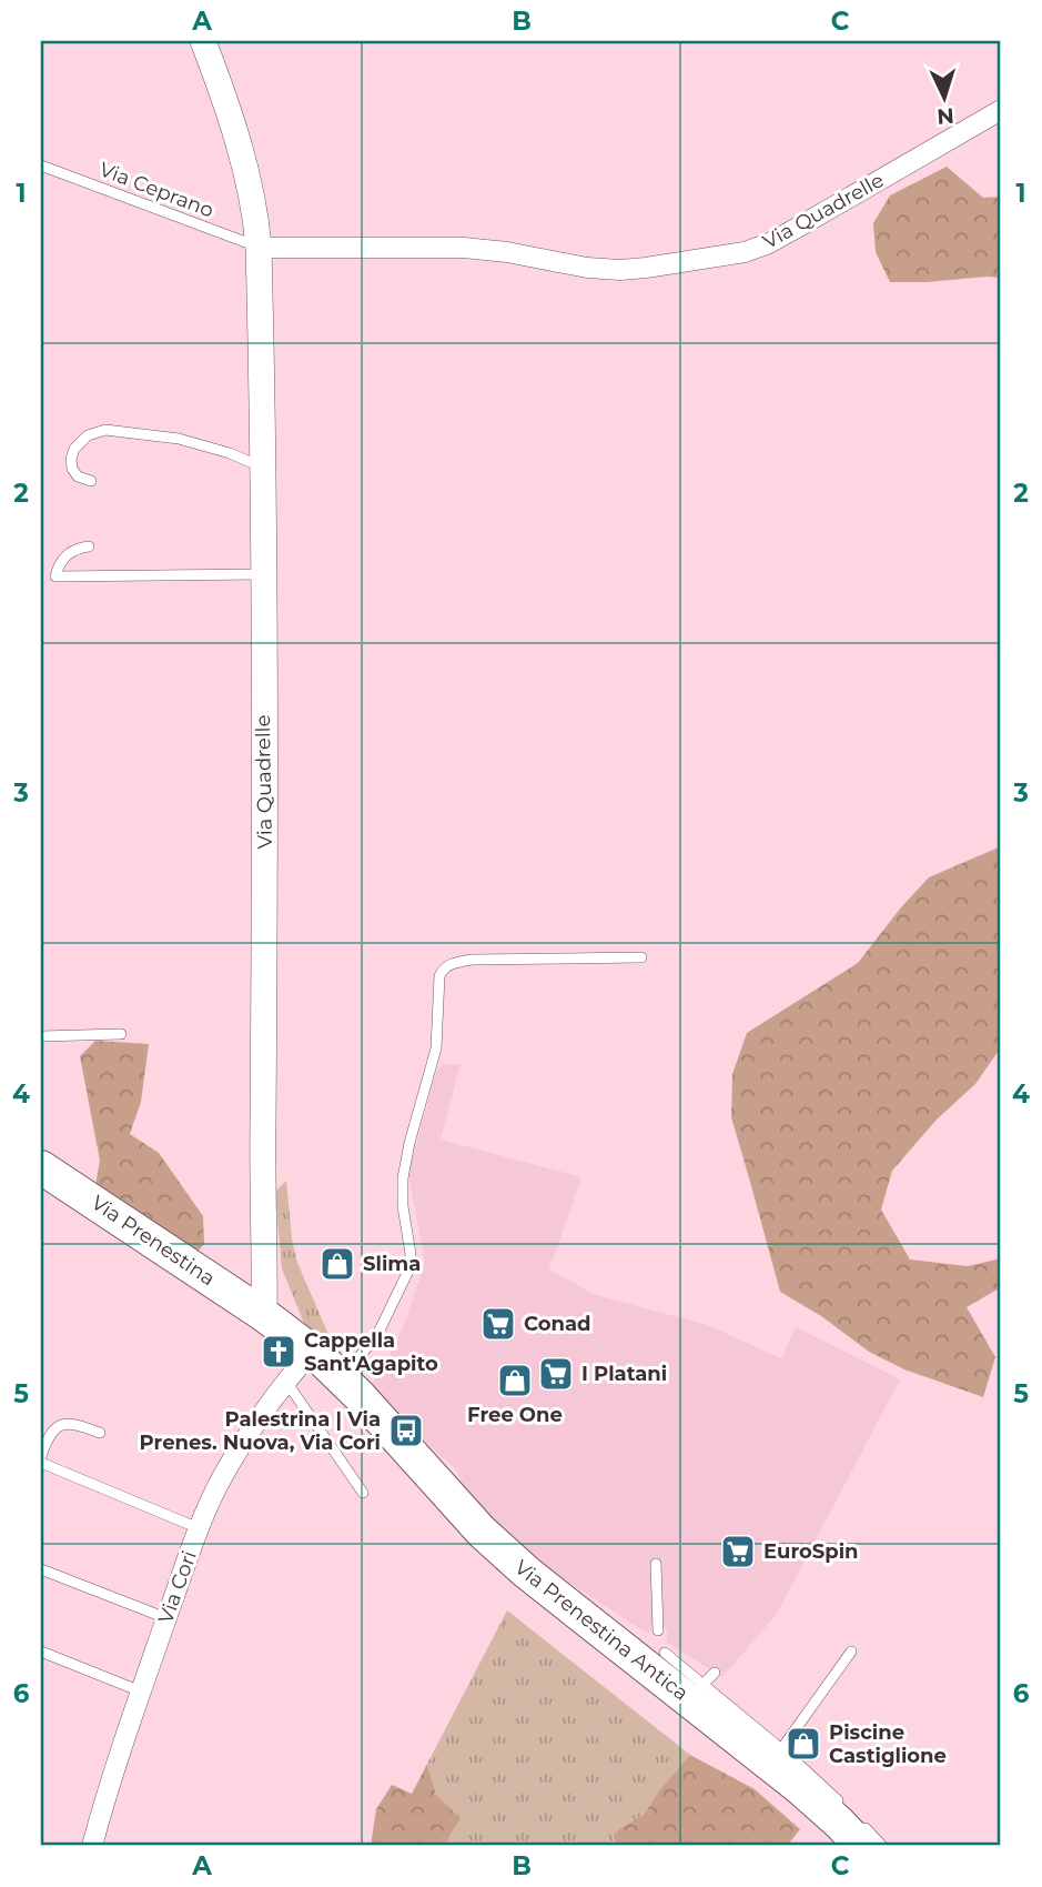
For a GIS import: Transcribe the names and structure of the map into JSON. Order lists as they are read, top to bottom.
{
  "streets": {
    "main road": ["Via Prenestina", "Via Prenestina Antica"],
    "street": ["Via Quadrelle", "Via Cori"],
    "lane": ["Via Ceprano"]
  },
  "crossings": [
    ["Via Ceprano", "Via Quadrelle"],
    ["Via Quadrelle", "Via Prenestina"],
    ["Via Prenestina", "Via Cori"],
    ["Via Prenestina", "Via Prenestina Antica"],
    ["Via Cori", "Via Prenestina Antica"]
  ],
  "places": {
    "shop": ["Slima", "Free One", "Piscine Castiglione"],
    "supermarket": ["Conad", "I Platani", "EuroSpin"],
    "church": ["Cappella Sant'Agapito"],
    "bus stop": ["Palestrina | Via Prenes. Nuova, Via Cori"]
  },
  "north": "bottom",
  "grid": {
    "columns": ["A", "B", "C"],
    "rows": [
      "1",
      "2",
      "3",
      "4",
      "5",
      "6"
    ]
  }
}
